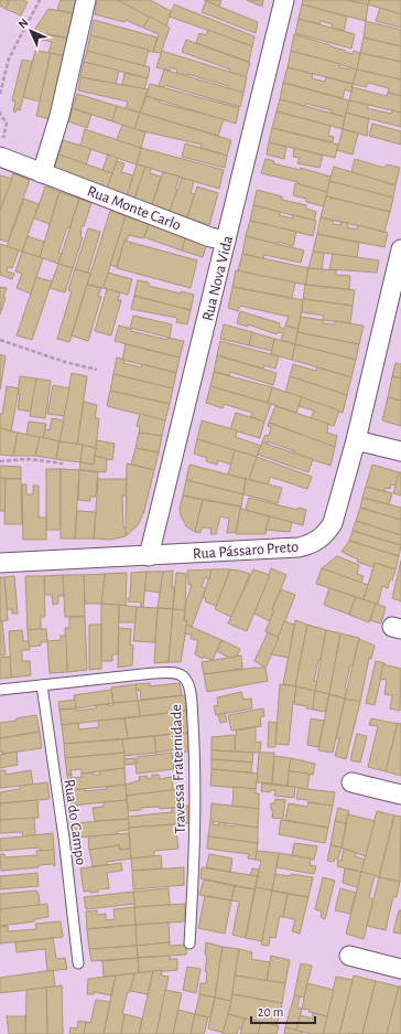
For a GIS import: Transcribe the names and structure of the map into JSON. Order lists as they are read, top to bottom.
{
  "streets": {
    "street": ["Rua Monte Carlo", "Rua Nova Vida", "Rua Pássaro Preto"],
    "lane": ["Travessa Fraternidade", "Rua do Campo"]
  },
  "crossings": [
    ["Rua Monte Carlo", "Rua Nova Vida"],
    ["Rua Nova Vida", "Rua Pássaro Preto"],
    ["Travessa Fraternidade", "Rua do Campo"]
  ],
  "scale_bar": "20 m",
  "north": "top left"
}
